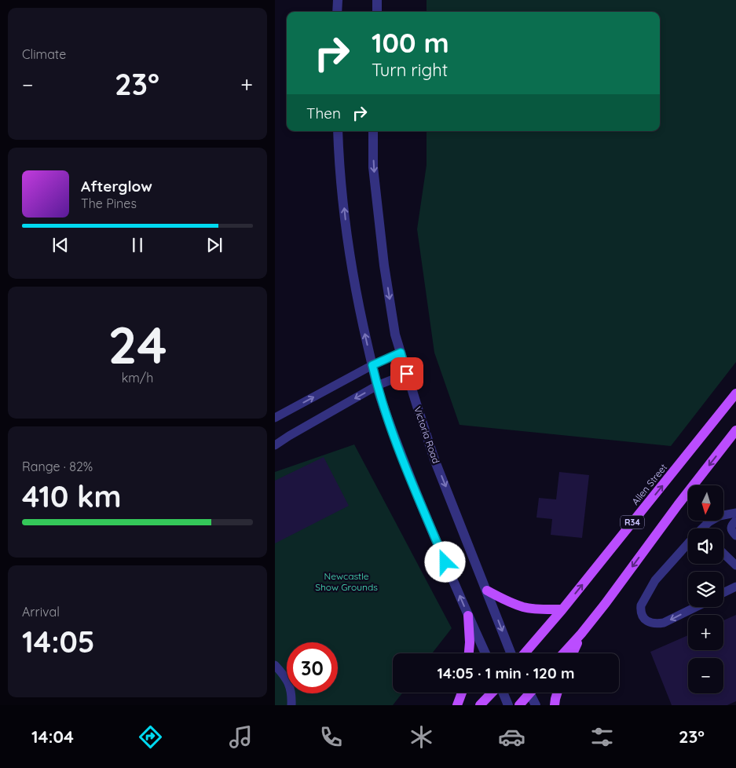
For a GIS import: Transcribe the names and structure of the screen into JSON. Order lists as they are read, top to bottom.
{
  "streets": {
    "main road": ["Allen Street", "R34"],
    "street": ["Victoria Road"]
  },
  "parks": ["Newcastle Show Grounds"],
  "north": "bottom",
  "page": {
    "tile": [
      "Climate",
      ["24", "km/h"],
      ["Range · 82%", "410 km"],
      ["Arrival", "14:05"]
    ],
    "turn": ["100 m", "Turn right"],
    "heat": ["−", "23°", "+"],
    "then": "Then",
    "song": ["Afterglow", "The Pines"],
    "map_buttons": ["+", "−"],
    "limit": "30",
    "trip": "14:05 · 1 min · 120 m",
    "tabs": ["14:04", "23°"]
  }
}
